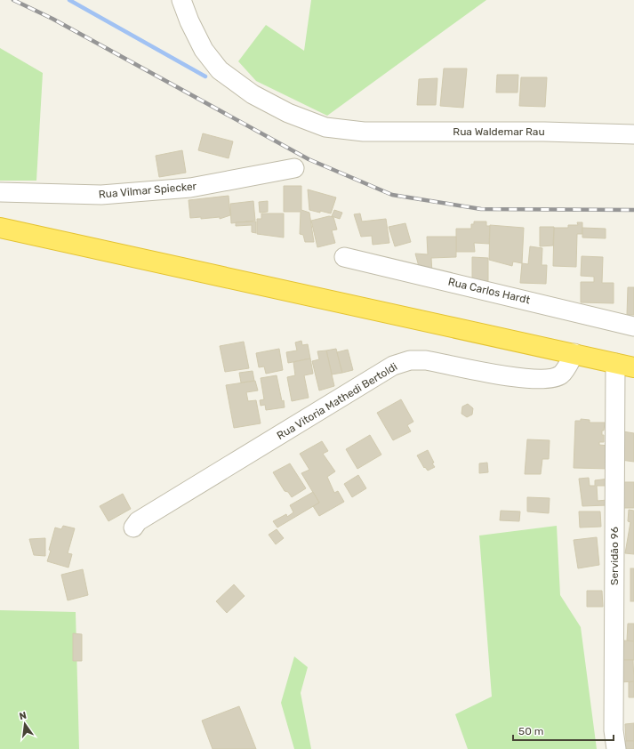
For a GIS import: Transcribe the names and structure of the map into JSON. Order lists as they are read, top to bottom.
{
  "streets": {
    "street": [
      "Rua Waldemar Rau",
      "Rua Vilmar Spiecker",
      "Rua Carlos Hardt",
      "Rua Vitoria Mathedi Bertoldi",
      "Servidão 96"
    ]
  },
  "scale_bar": "50 m",
  "north": "top"
}
